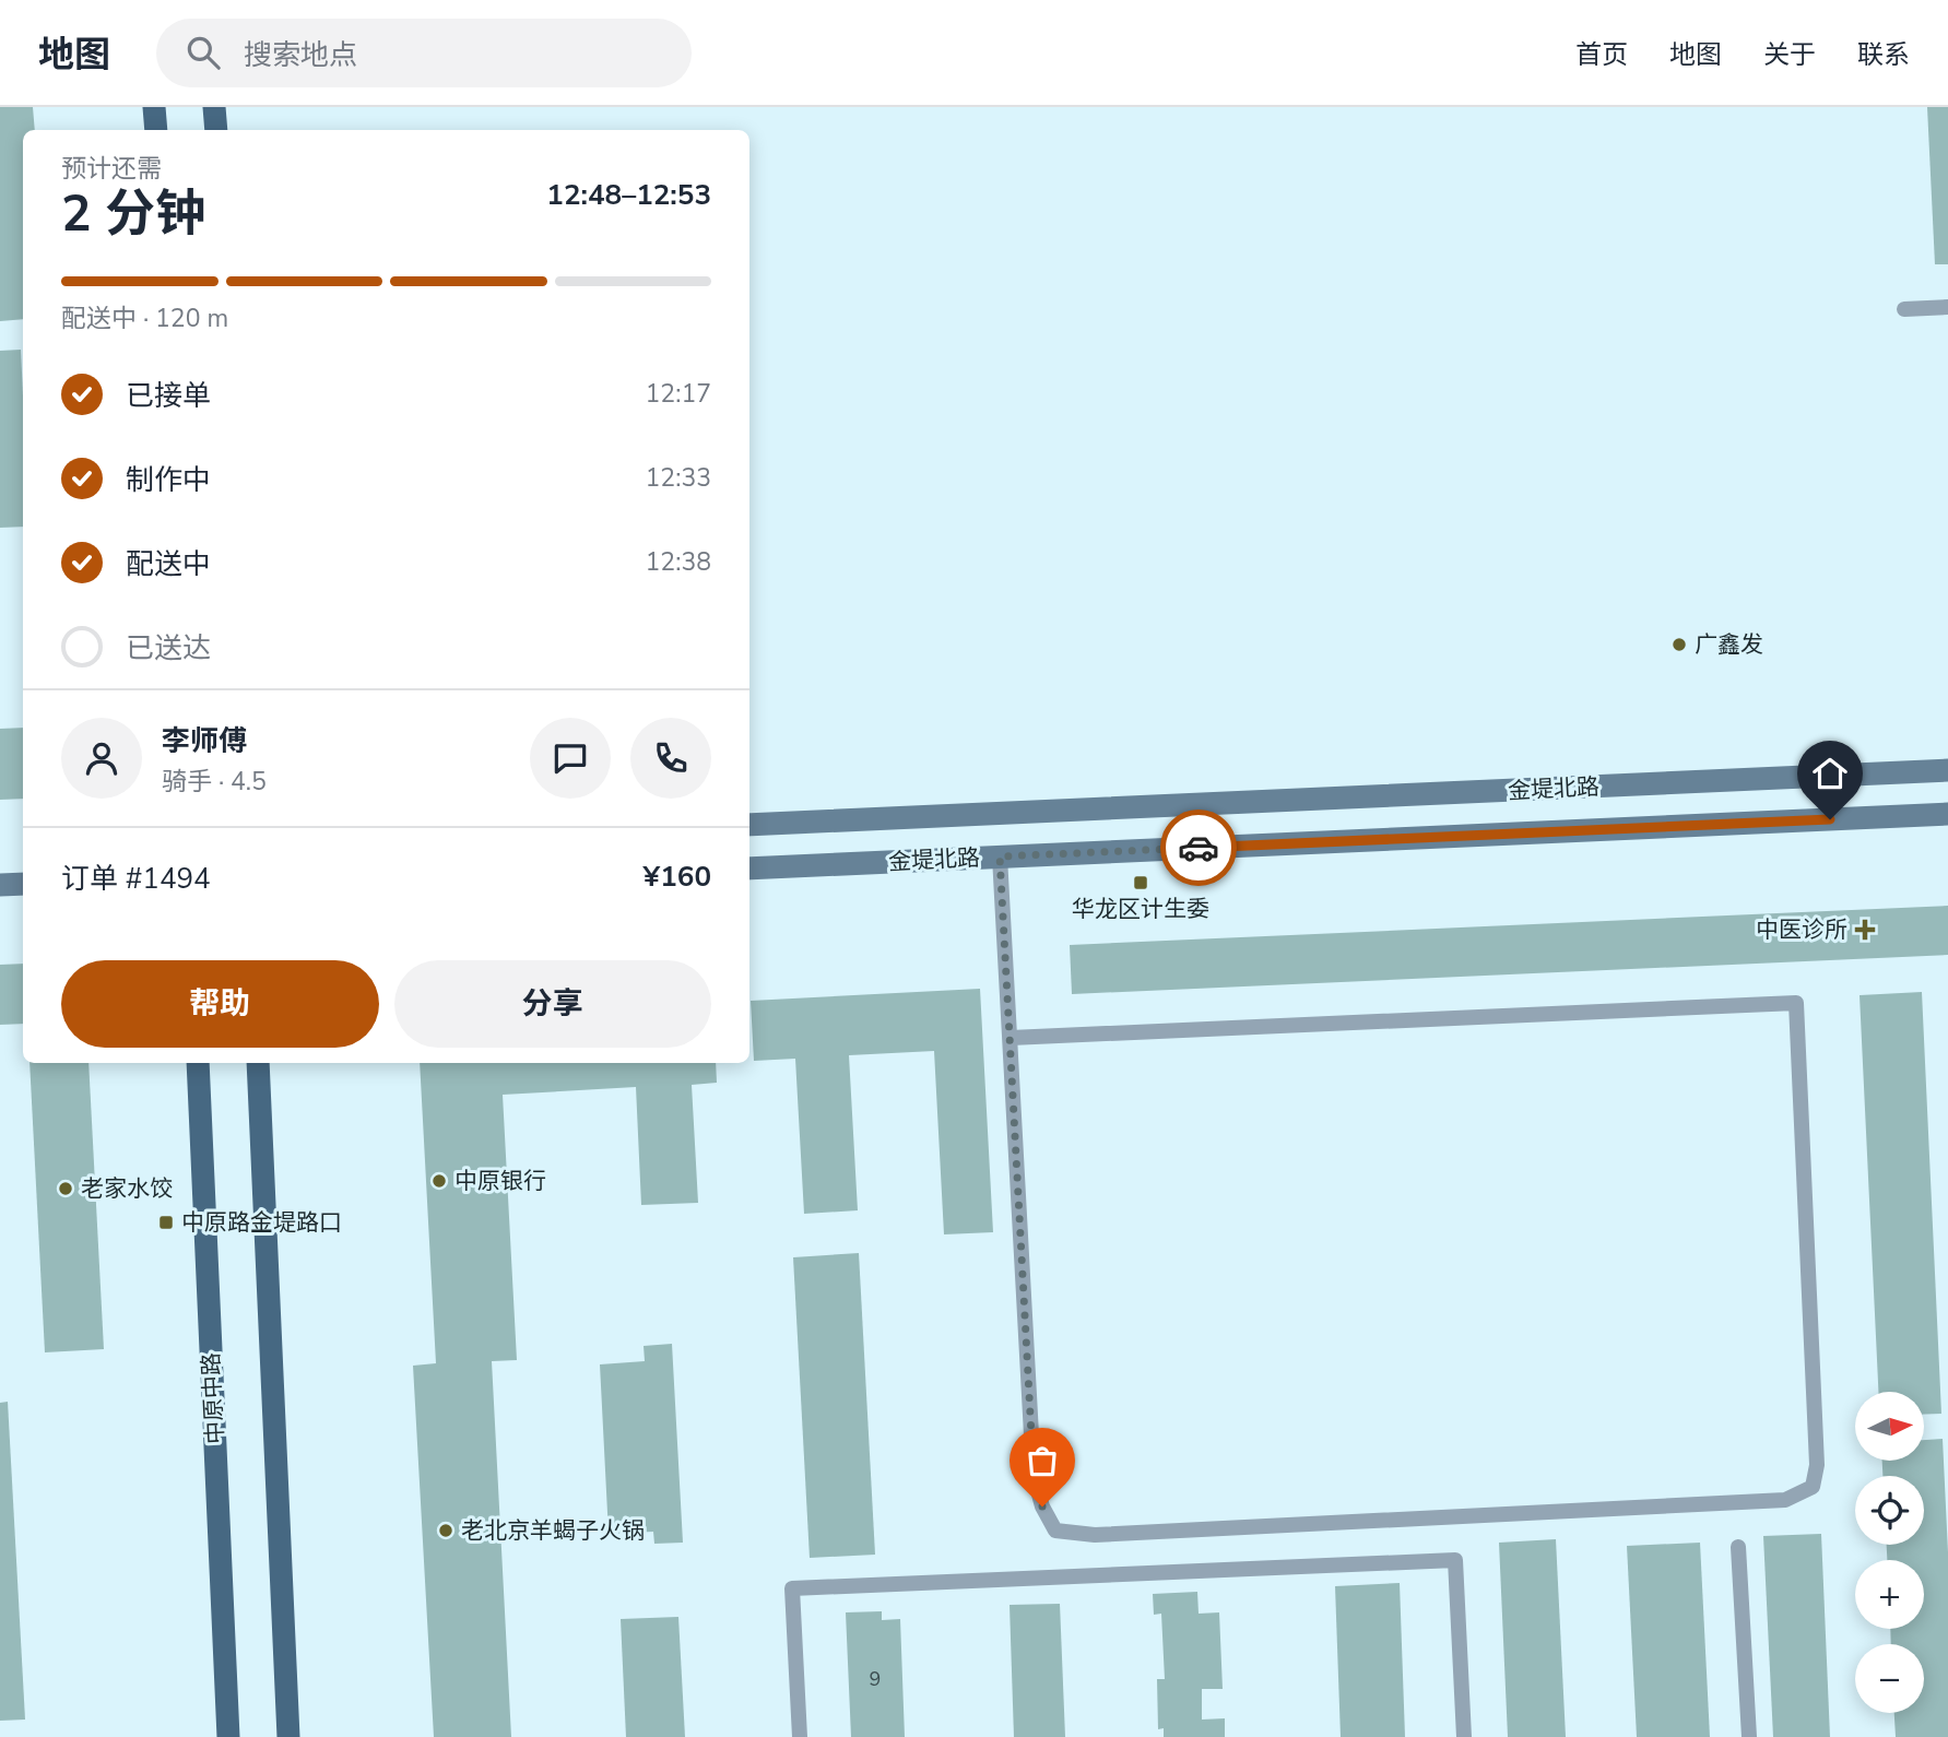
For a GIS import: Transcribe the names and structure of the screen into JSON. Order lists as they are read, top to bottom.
{
  "streets": {
    "main road": ["中原中路"],
    "street": ["金堤北路"]
  },
  "places": {
    "other": [
      "广鑫发",
      "中原银行",
      "老家水饺",
      "老北京羊蝎子火锅"
    ],
    "transit": ["华龙区计生委", "中原路金堤路口"],
    "health": ["中医诊所"]
  },
  "house_numbers": ["9"],
  "north": "right",
  "page": {
    "header": "地图",
    "search": "搜索地点",
    "nav": [
      "首页",
      "地图",
      "关于",
      "联系"
    ],
    "heading": ["2 分钟", "预计还需", "12:48–12:53"],
    "panel": [
      "李师傅",
      "骑手 · 4.5",
      "订单 #1494",
      "¥160"
    ],
    "bar": "配送中 · 120 m",
    "list": [
      ["已接单", "12:17"],
      ["制作中", "12:33"],
      ["配送中", "12:38"],
      "已送达"
    ],
    "buttons": ["帮助", "分享"],
    "map_buttons": ["+", "−"]
  }
}
